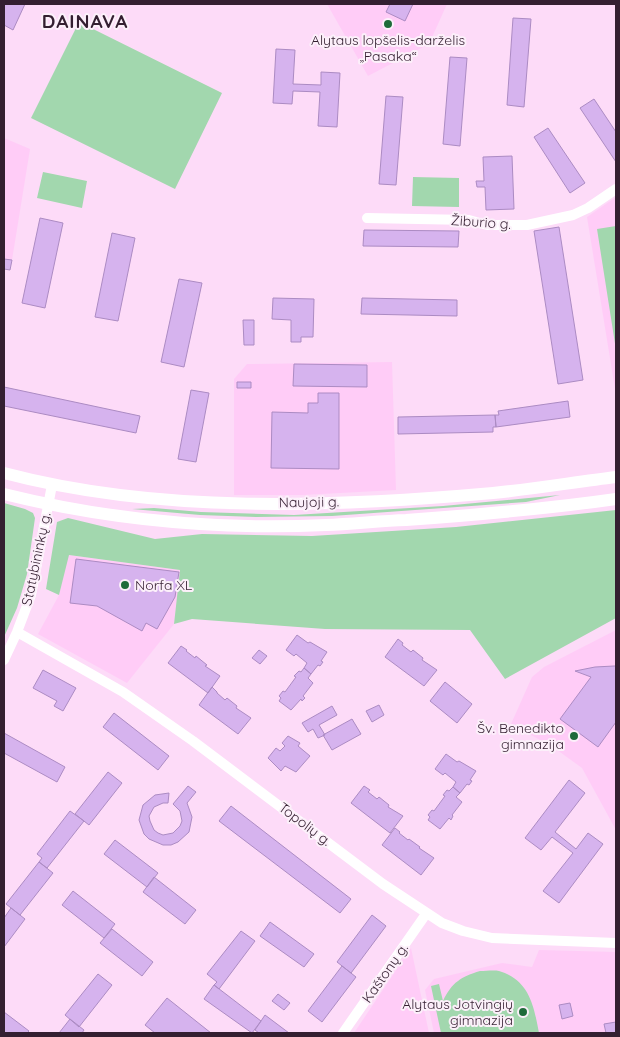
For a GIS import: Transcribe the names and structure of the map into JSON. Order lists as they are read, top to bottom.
{
  "streets": {
    "main road": ["Naujoji g."],
    "street": [
      "Žiburio g.",
      "Statybininkų g.",
      "Topolių g.",
      "Kaštonų g."
    ]
  },
  "crossings": [
    ["Naujoji g.", "Statybininkų g."],
    ["Statybininkų g.", "Topolių g."],
    ["Topolių g.", "Kaštonų g."]
  ],
  "districts": ["DAINAVA"],
  "places": [
    "Alytaus lopšelis-darželis „Pasaka“",
    "Norfa XL",
    "Šv. Benedikto gimnazija",
    "Alytaus Jotvingių gimnazija"
  ]
}
